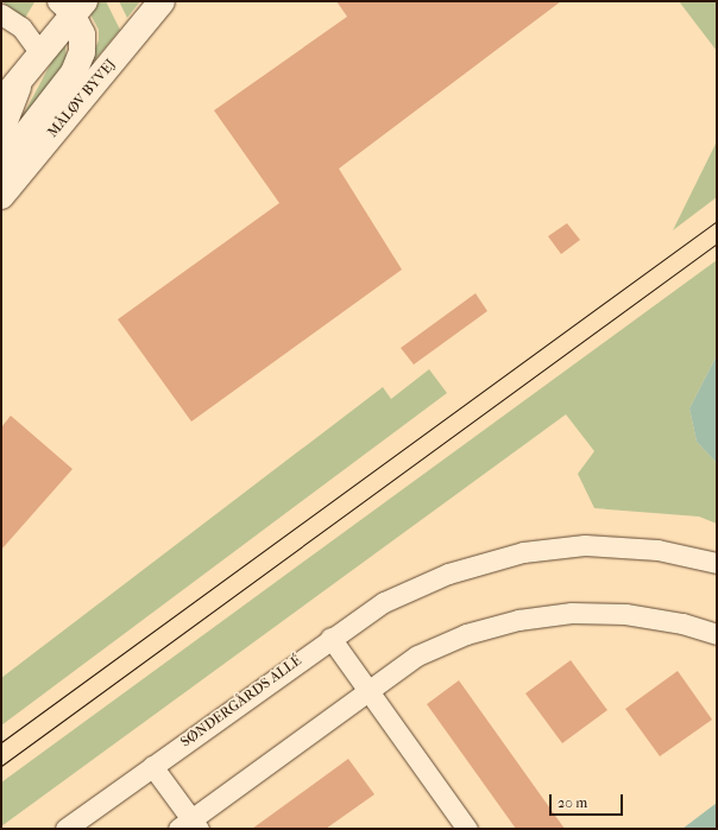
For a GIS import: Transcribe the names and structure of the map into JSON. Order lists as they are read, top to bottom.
{
  "streets": {
    "main road": ["MÅLØV BYVEJ"],
    "street": ["SØNDERGÅRDS ALLÉ"]
  },
  "scale_bar": "20 m"
}
